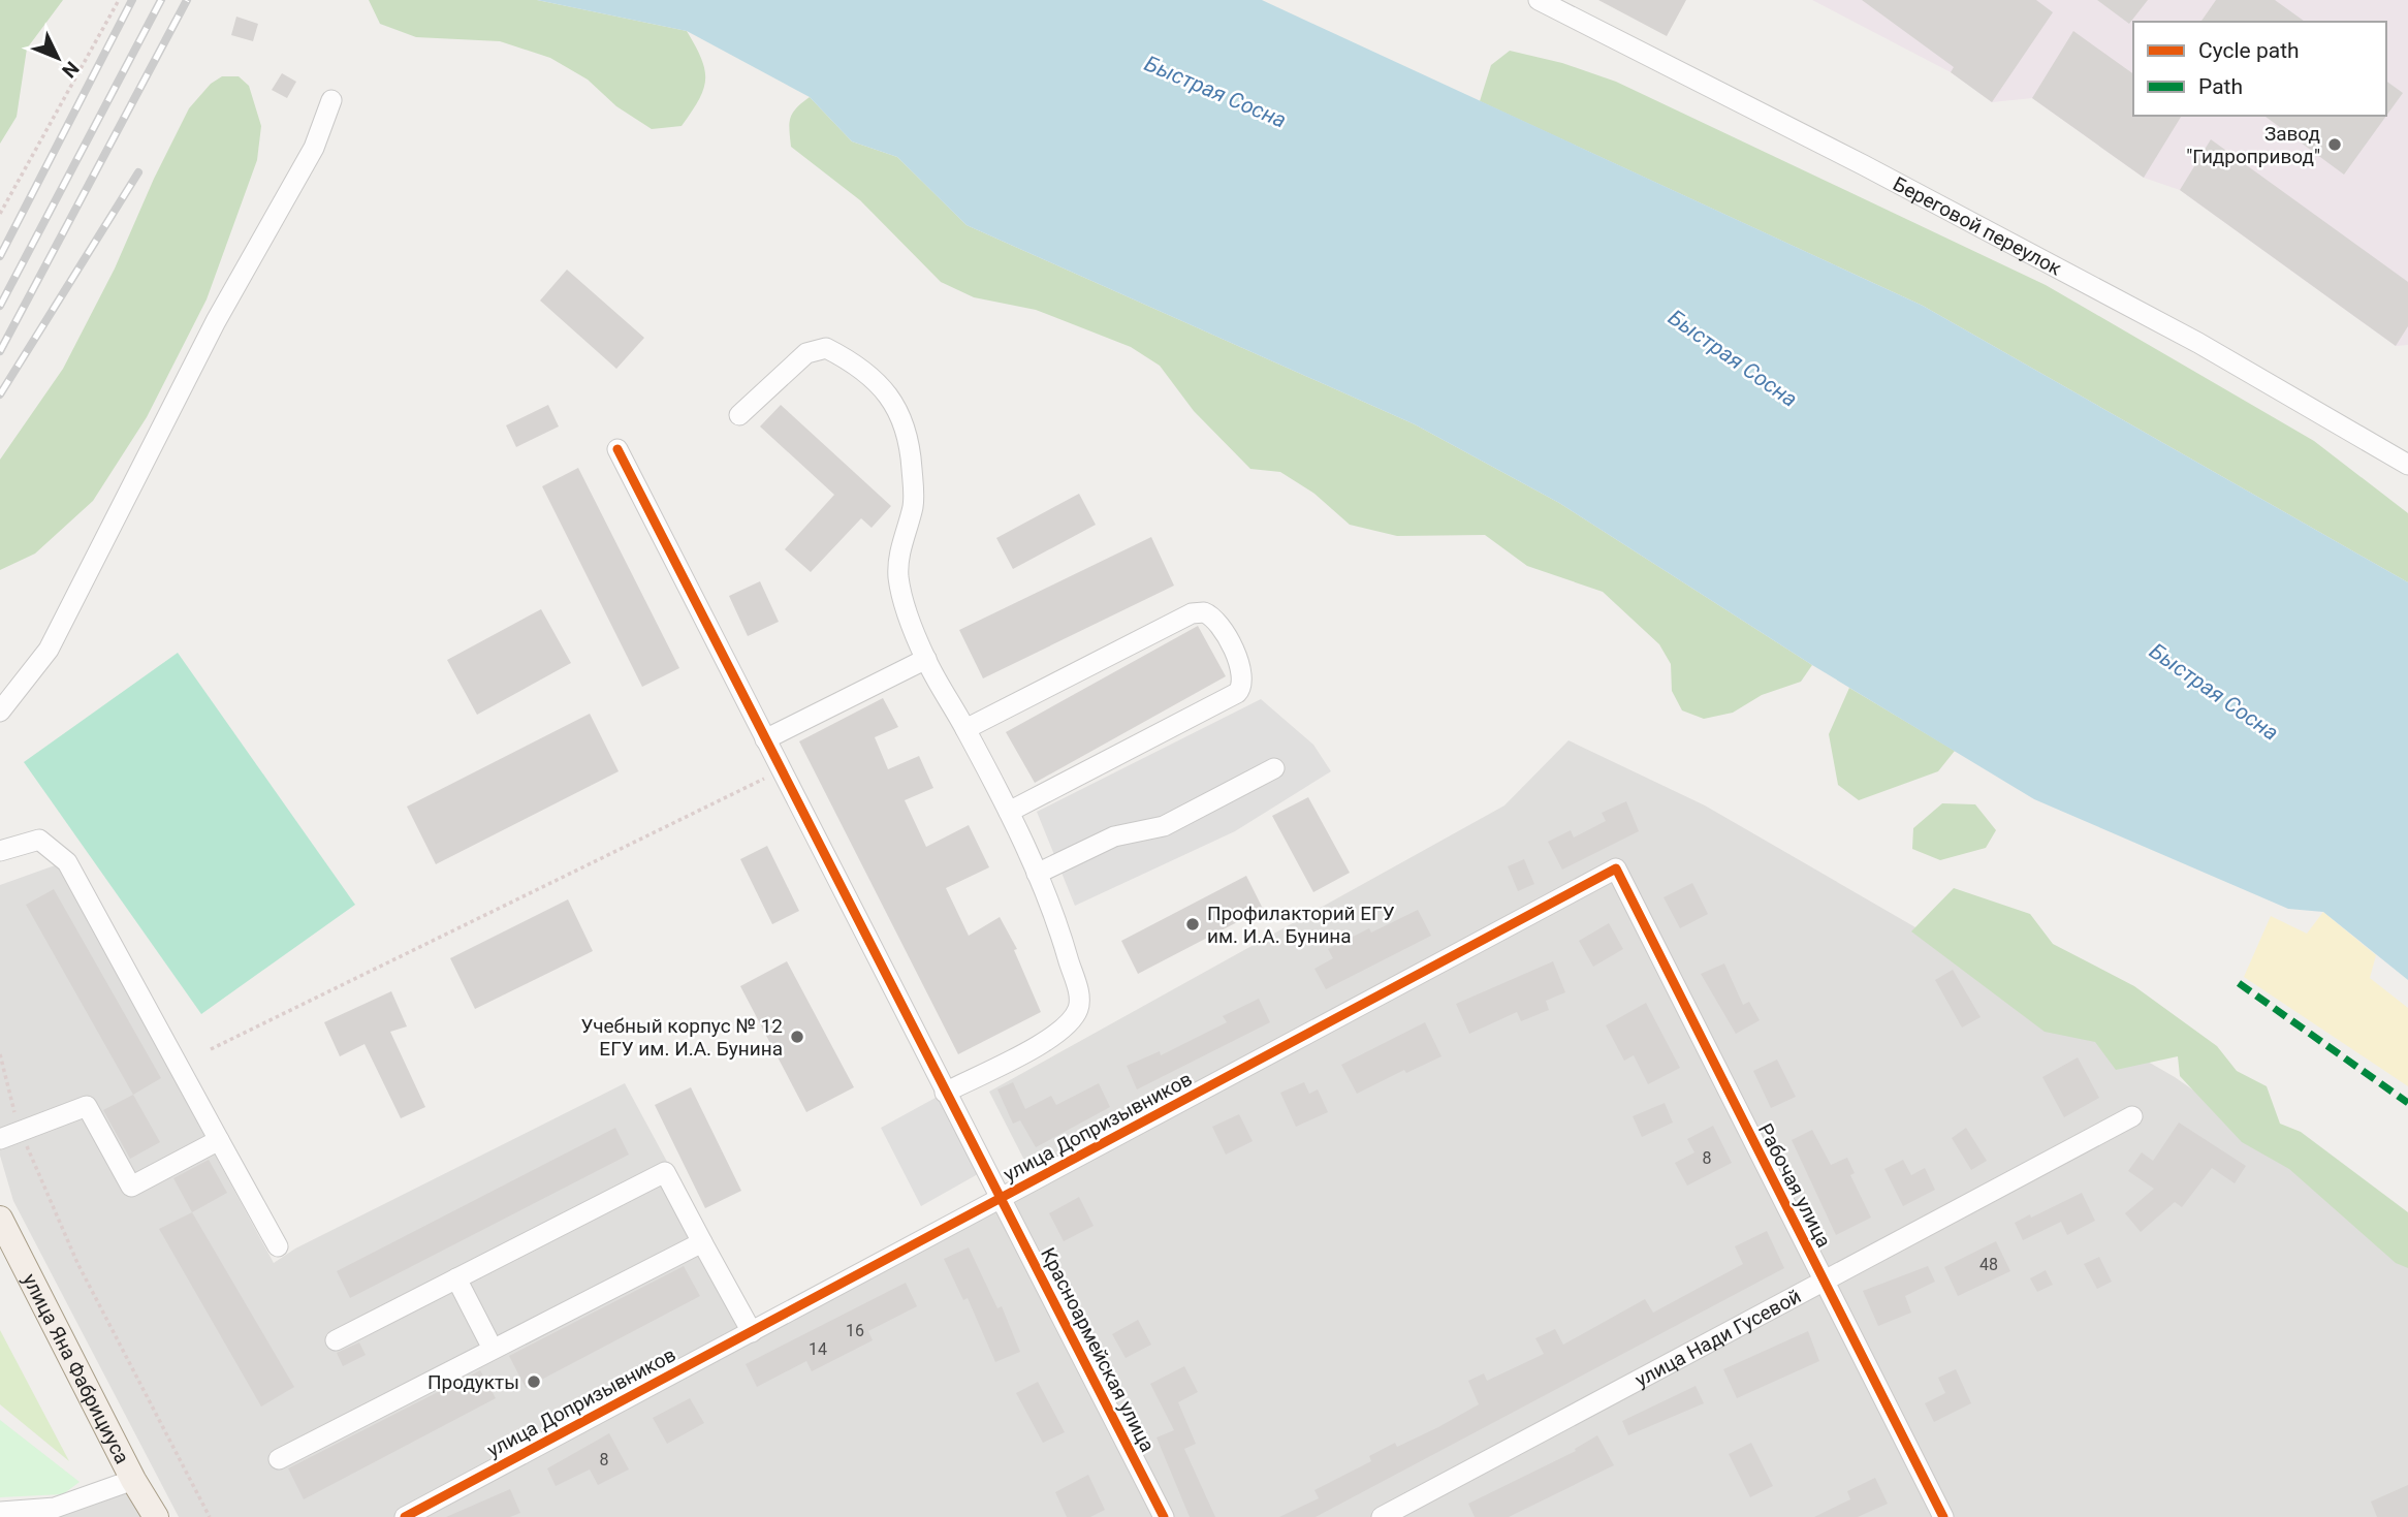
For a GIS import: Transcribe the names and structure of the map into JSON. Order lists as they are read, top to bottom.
{
  "streets": {
    "main road": ["улица Яна Фабрициуса"],
    "street": [
      "Береговой переулок",
      "улица Допризывников",
      "Рабочая улица",
      "улица Нади Гусевой",
      "Красноармейская улица"
    ]
  },
  "crossings": [
    ["улица Допризывников", "Рабочая улица"],
    ["улица Допризывников", "Красноармейская улица"],
    ["Рабочая улица", "улица Нади Гусевой"]
  ],
  "water": ["Быстрая Сосна"],
  "places": [
    "Завод \"Гидропривод\"",
    "Профилакторий ЕГУ им. И.А. Бунина",
    "Учебный корпус № 12 ЕГУ им. И.А. Бунина",
    "Продукты"
  ],
  "house_numbers": [
    "8",
    "48",
    "16",
    "14",
    "8"
  ],
  "legend": ["Cycle path", "Path"],
  "north": "bottom right"
}
